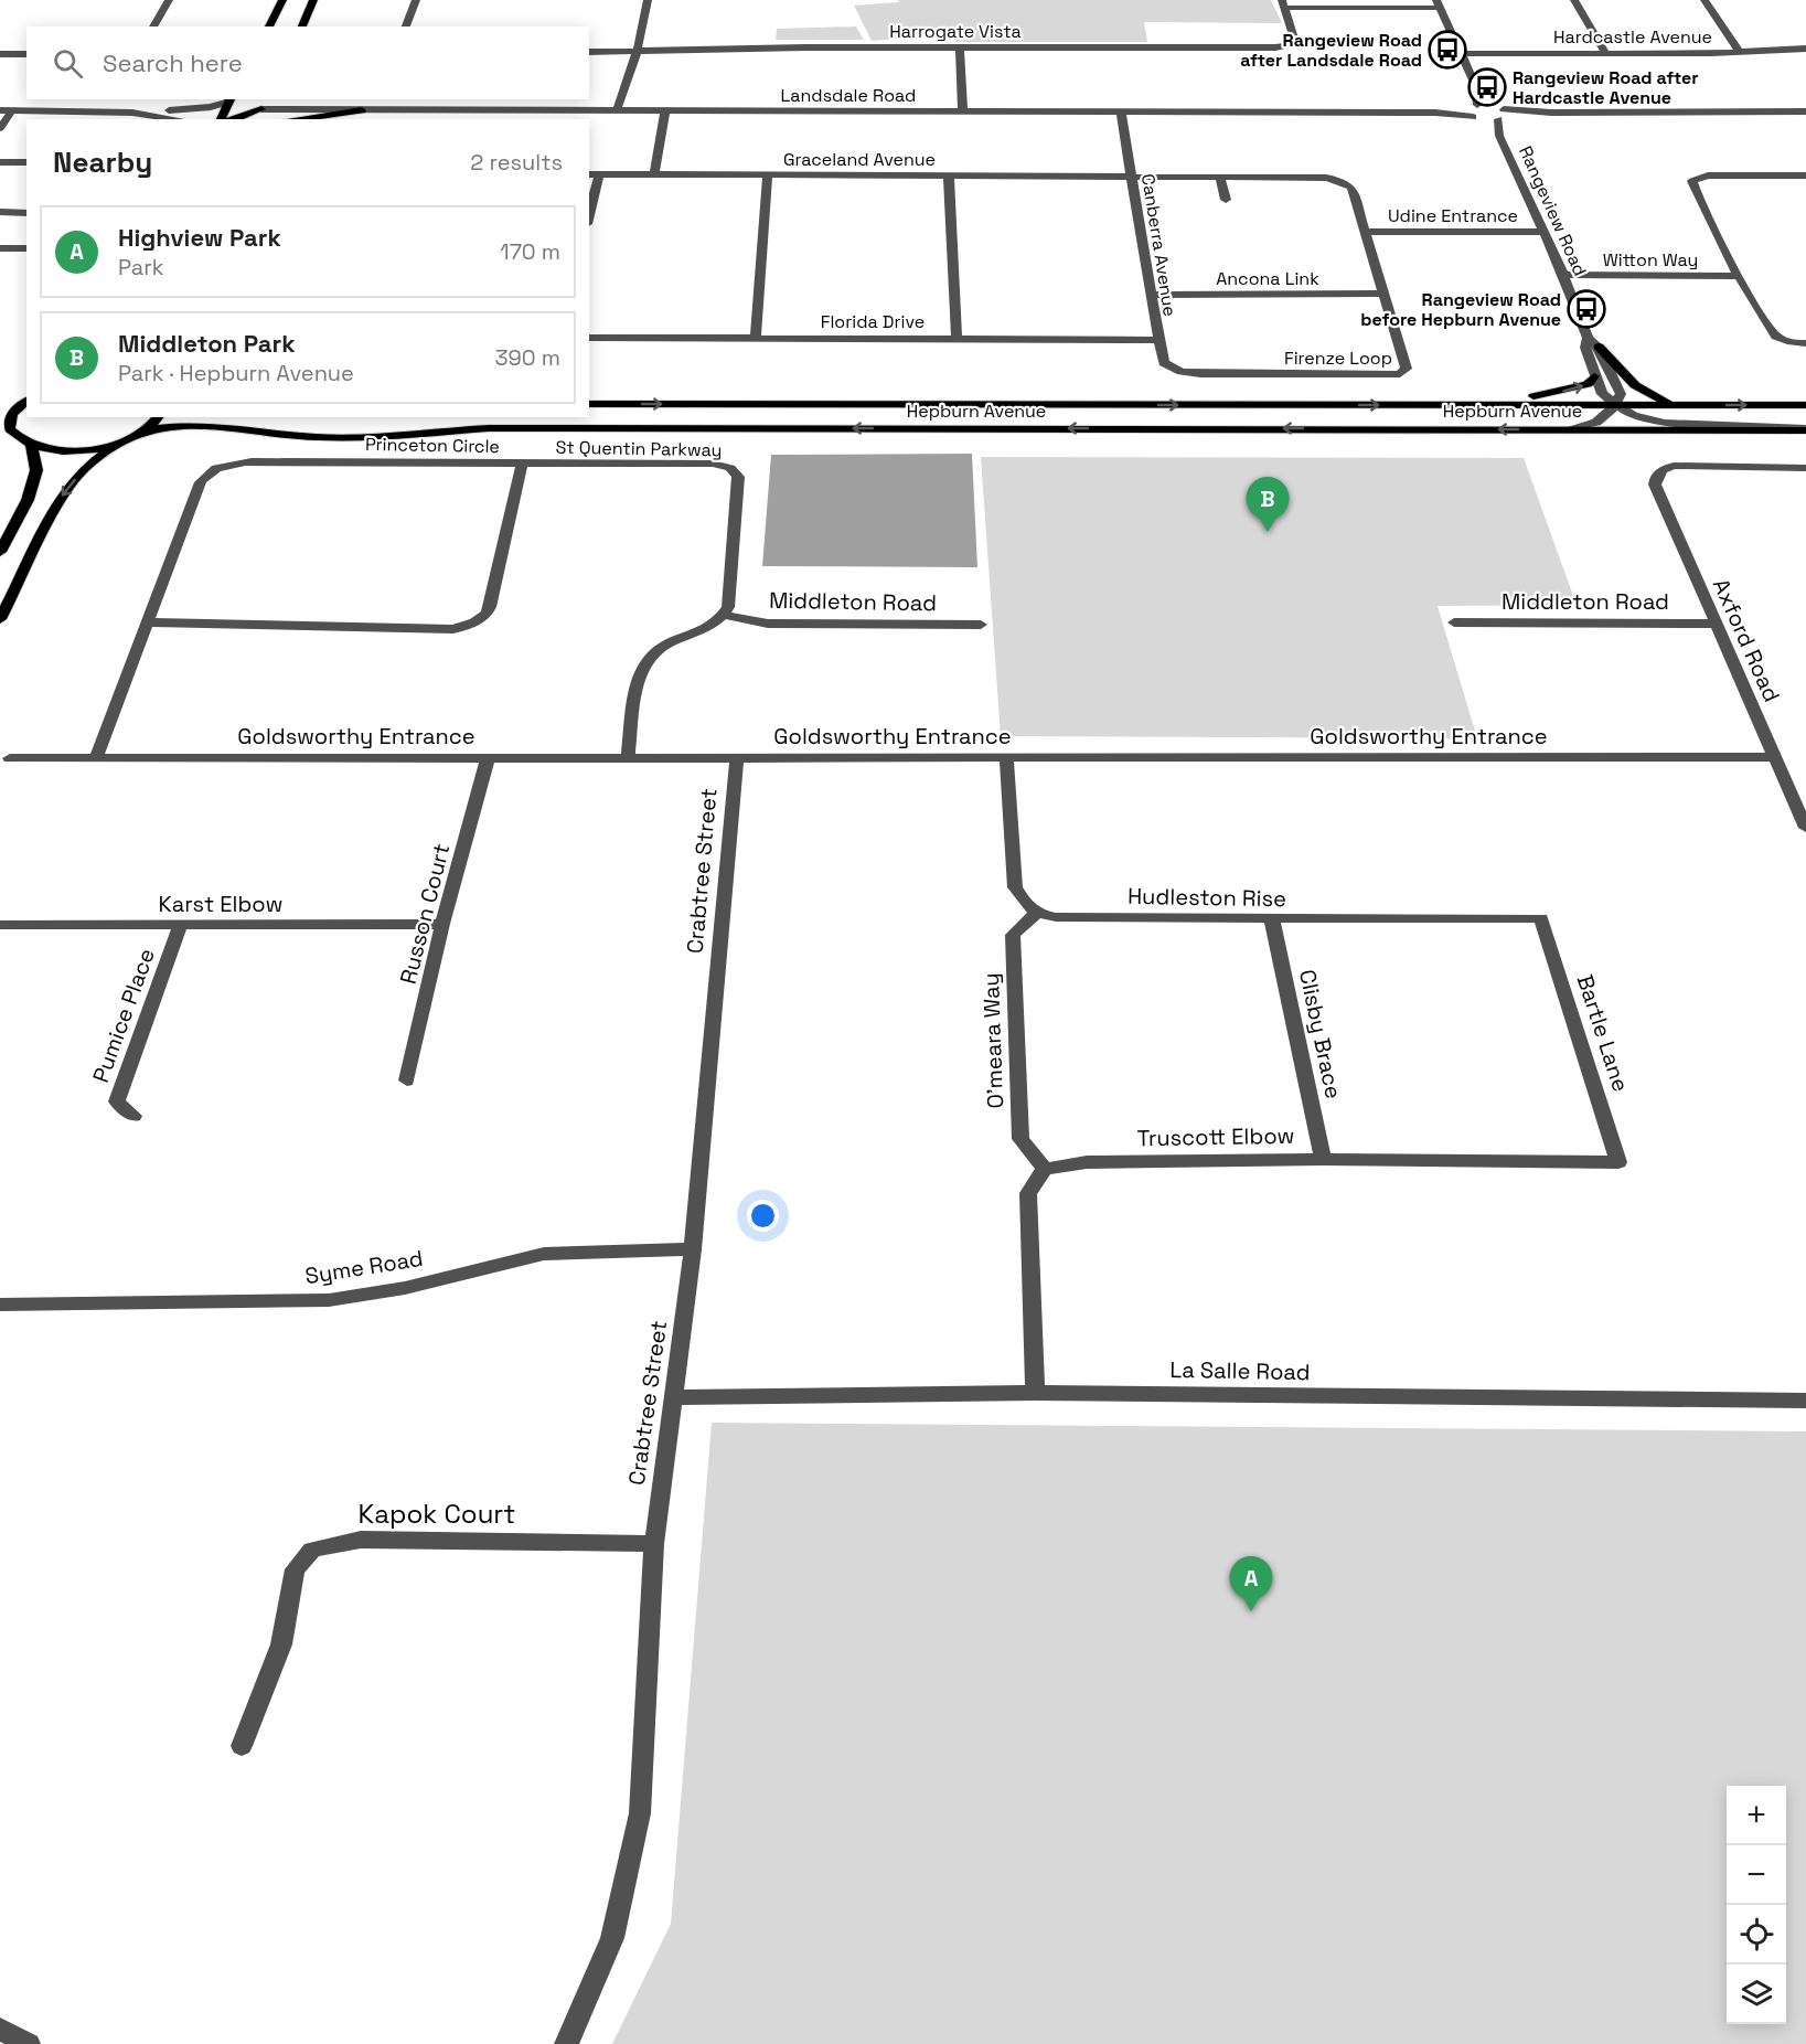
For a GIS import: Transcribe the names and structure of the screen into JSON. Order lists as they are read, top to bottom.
{
  "streets": {
    "main road": ["Hepburn Avenue"],
    "street": [
      "Harrogate Vista",
      "Hardcastle Avenue",
      "Landsdale Road",
      "Graceland Avenue",
      "Rangeview Road",
      "Udine Entrance",
      "Canberra Avenue",
      "Witton Way",
      "Ancona Link",
      "Florida Drive",
      "Firenze Loop",
      "Princeton Circle",
      "St Quentin Parkway",
      "Middleton Road",
      "Axford Road",
      "Goldsworthy Entrance",
      "Crabtree Street",
      "Hudleston Rise",
      "Karst Elbow",
      "Russon Court",
      "Pumice Place",
      "Bartle Lane",
      "Clisby Brace",
      "O'meara Way",
      "Truscott Elbow",
      "Syme Road",
      "La Salle Road",
      "Kapok Court"
    ]
  },
  "crossings": [
    ["Hardcastle Avenue", "Rangeview Road"],
    ["Landsdale Road", "Rangeview Road"],
    ["Landsdale Road", "Canberra Avenue"],
    ["Graceland Avenue", "Canberra Avenue"],
    ["Graceland Avenue", "Firenze Loop"],
    ["Rangeview Road", "Udine Entrance"],
    ["Rangeview Road", "Witton Way"],
    ["Rangeview Road", "Hepburn Avenue"],
    ["Udine Entrance", "Firenze Loop"],
    ["Canberra Avenue", "Ancona Link"],
    ["Canberra Avenue", "Florida Drive"],
    ["Canberra Avenue", "Firenze Loop"],
    ["Ancona Link", "Firenze Loop"],
    ["Princeton Circle", "St Quentin Parkway"],
    ["Princeton Circle", "Goldsworthy Entrance"],
    ["St Quentin Parkway", "Middleton Road"],
    ["Middleton Road", "Axford Road"],
    ["Axford Road", "Goldsworthy Entrance"],
    ["Goldsworthy Entrance", "Crabtree Street"],
    ["Goldsworthy Entrance", "Russon Court"],
    ["Crabtree Street", "Syme Road"],
    ["Crabtree Street", "La Salle Road"],
    ["Crabtree Street", "Kapok Court"],
    ["Hudleston Rise", "Bartle Lane"],
    ["Hudleston Rise", "Clisby Brace"],
    ["Hudleston Rise", "O'meara Way"],
    ["Karst Elbow", "Russon Court"],
    ["Karst Elbow", "Pumice Place"],
    ["Bartle Lane", "Truscott Elbow"],
    ["Clisby Brace", "Truscott Elbow"],
    ["O'meara Way", "Truscott Elbow"]
  ],
  "places": {
    "bus stop": ["Rangeview Road after Landsdale Road", "Rangeview Road after Hardcastle Avenue", "Rangeview Road before Hepburn Avenue"]
  },
  "page": {
    "search": "Search here",
    "heading": ["Nearby", "2 results"],
    "list": [
      {
        "mark": "A",
        "name": "Highview Park",
        "note": "Park",
        "value": "170 m"
      },
      {
        "mark": "B",
        "name": "Middleton Park",
        "note": "Park · Hepburn Avenue",
        "value": "390 m"
      }
    ],
    "pins": ["B", "A"],
    "map_buttons": ["+", "−"]
  }
}
